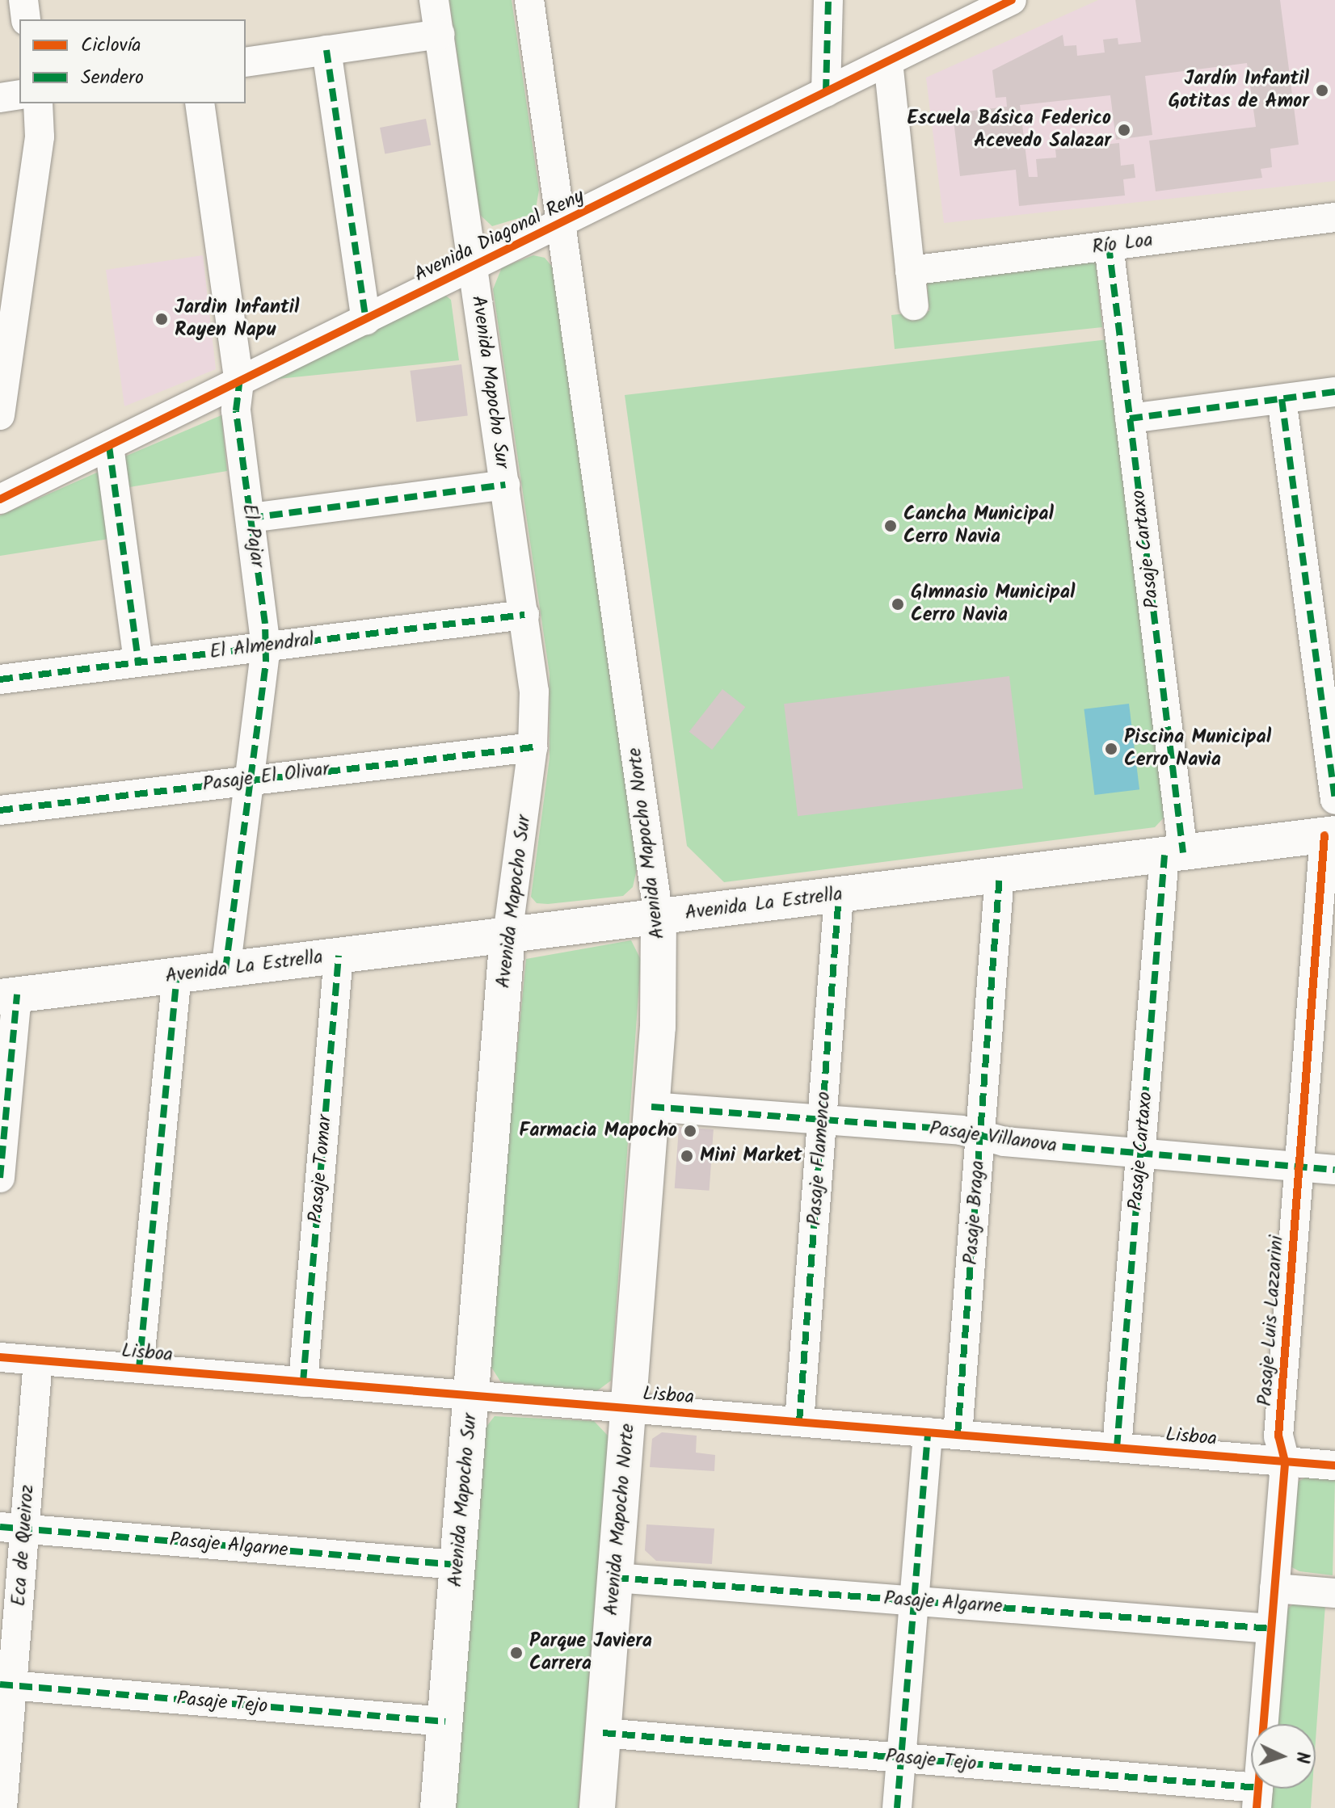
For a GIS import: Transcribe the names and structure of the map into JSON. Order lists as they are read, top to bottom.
{
  "streets": {
    "main road": ["Avenida Mapocho Sur", "Avenida Mapocho Norte", "Avenida La Estrella"],
    "street": [
      "Avenida Diagonal Reny",
      "Río Loa",
      "El Pajar",
      "Pasaje Cartaxo",
      "El Almendral",
      "Pasaje El Olivar",
      "Pasaje Villanova",
      "Pasaje Flamenco",
      "Pasaje Tomar",
      "Pasaje Braga",
      "Pasaje Luis Lazzarini",
      "Lisboa",
      "Eca de Queiroz",
      "Pasaje Algarne",
      "Pasaje Tejo"
    ]
  },
  "crossings": [
    ["Avenida Diagonal Reny", "Avenida Mapocho Sur"],
    ["Avenida Diagonal Reny", "El Pajar"],
    ["Avenida Diagonal Reny", "Avenida Mapocho Norte"],
    ["Río Loa", "Pasaje Cartaxo"],
    ["Avenida Mapocho Sur", "El Almendral"],
    ["Avenida Mapocho Sur", "Pasaje El Olivar"],
    ["Avenida Mapocho Sur", "Avenida La Estrella"],
    ["Avenida Mapocho Sur", "Lisboa"],
    ["Avenida Mapocho Sur", "Pasaje Algarne"],
    ["Avenida Mapocho Sur", "Pasaje Tejo"],
    ["El Pajar", "El Almendral"],
    ["El Pajar", "Pasaje El Olivar"],
    ["El Pajar", "Avenida La Estrella"],
    ["Pasaje Cartaxo", "Avenida La Estrella"],
    ["Pasaje Cartaxo", "Pasaje Villanova"],
    ["Pasaje Cartaxo", "Lisboa"],
    ["Avenida Mapocho Norte", "Avenida La Estrella"],
    ["Avenida Mapocho Norte", "Pasaje Villanova"],
    ["Avenida Mapocho Norte", "Lisboa"],
    ["Avenida Mapocho Norte", "Pasaje Algarne"],
    ["Avenida Mapocho Norte", "Pasaje Tejo"],
    ["Avenida La Estrella", "Pasaje Flamenco"],
    ["Avenida La Estrella", "Pasaje Tomar"],
    ["Avenida La Estrella", "Pasaje Braga"],
    ["Avenida La Estrella", "Pasaje Luis Lazzarini"],
    ["Pasaje Villanova", "Pasaje Flamenco"],
    ["Pasaje Villanova", "Pasaje Braga"],
    ["Pasaje Villanova", "Pasaje Luis Lazzarini"],
    ["Pasaje Flamenco", "Lisboa"],
    ["Pasaje Tomar", "Lisboa"],
    ["Pasaje Braga", "Lisboa"],
    ["Pasaje Luis Lazzarini", "Lisboa"],
    ["Pasaje Luis Lazzarini", "Pasaje Algarne"],
    ["Pasaje Luis Lazzarini", "Pasaje Tejo"],
    ["Lisboa", "Eca de Queiroz"],
    ["Eca de Queiroz", "Pasaje Algarne"],
    ["Eca de Queiroz", "Pasaje Tejo"]
  ],
  "places": [
    "Jardín Infantil Gotitas de Amor",
    "Escuela Básica Federico Acevedo Salazar",
    "Jardin Infantil Rayen Napu",
    "Cancha Municipal Cerro Navia",
    "GImnasio Municipal Cerro Navia",
    "Piscina Municipal Cerro Navia",
    "Farmacia Mapocho",
    "Mini Market",
    "Parque Javiera Carrera"
  ],
  "legend": ["Ciclovía", "Sendero"],
  "north": "right"
}
